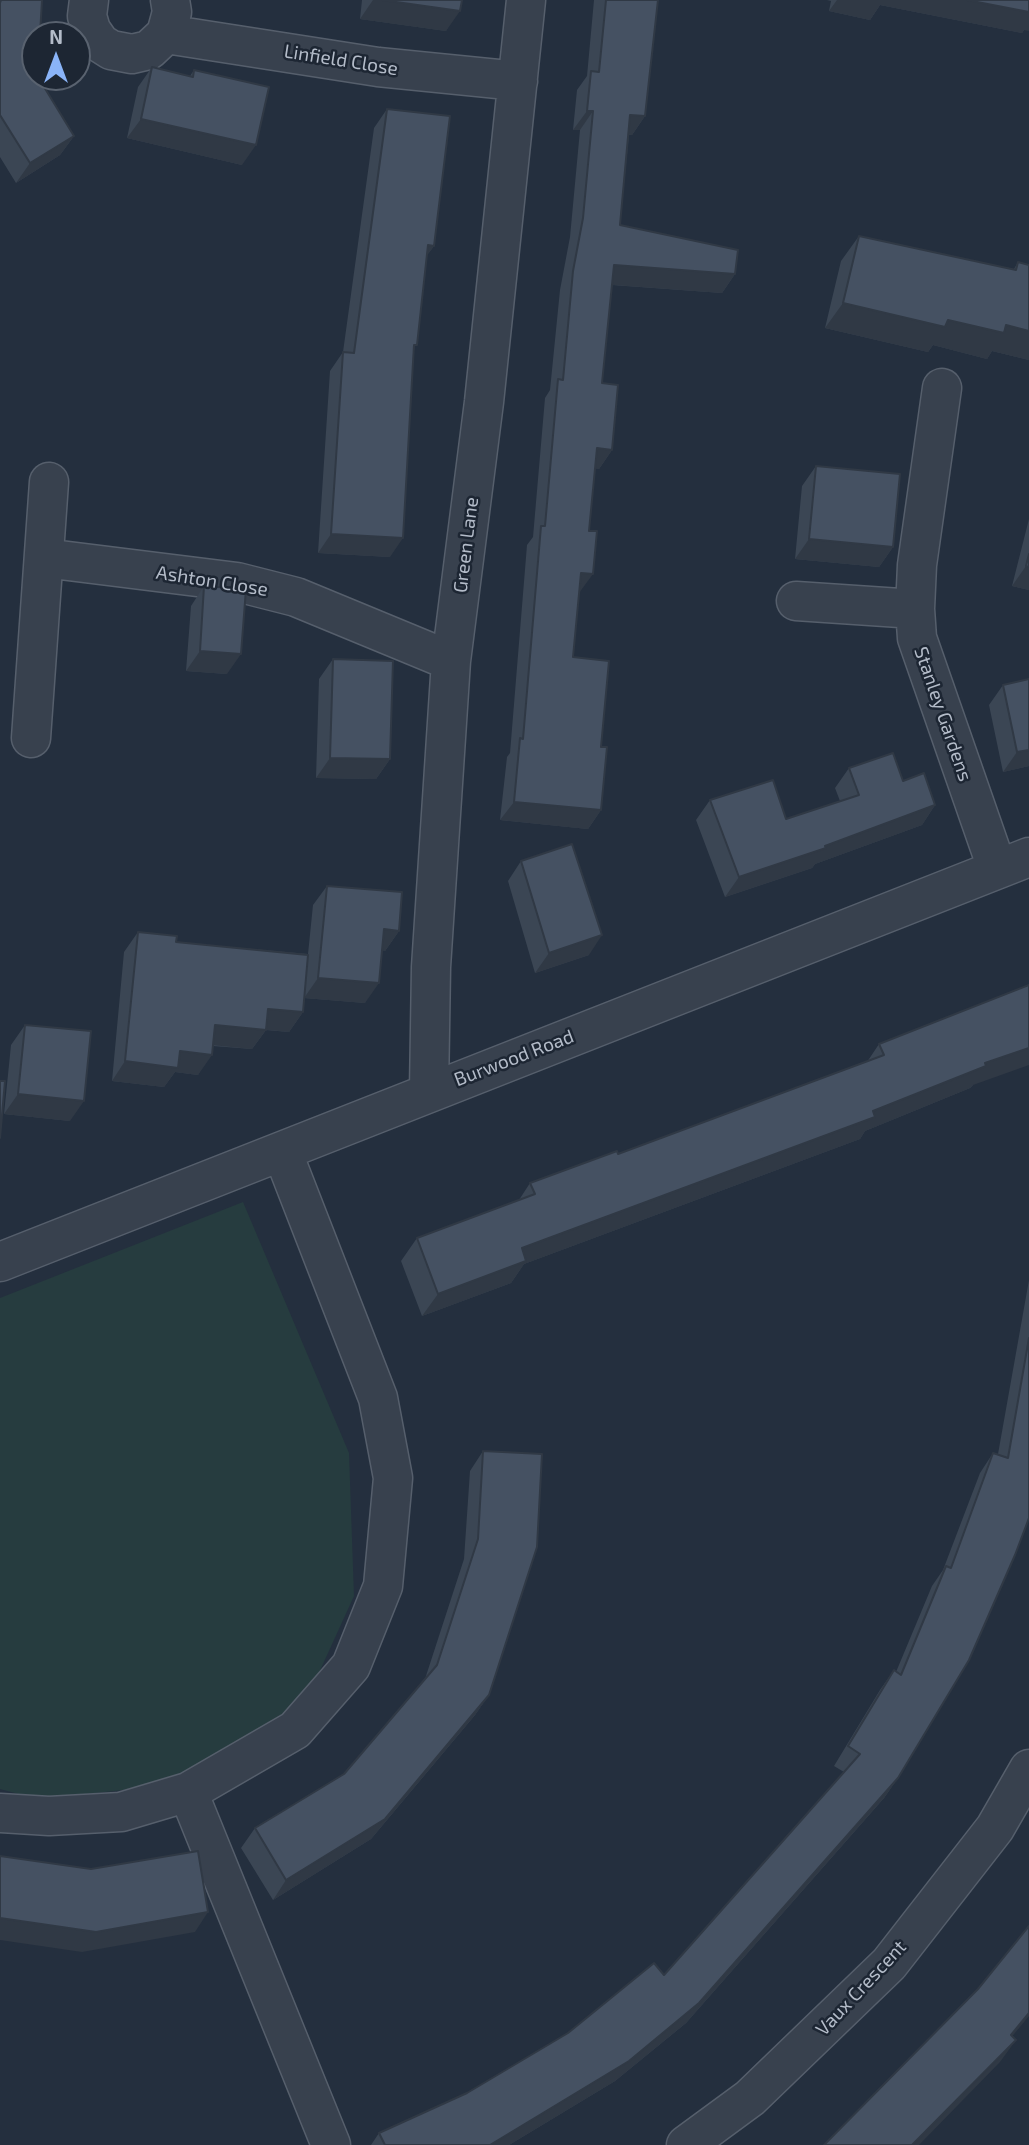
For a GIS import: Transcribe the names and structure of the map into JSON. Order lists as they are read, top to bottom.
{
  "streets": {
    "street": [
      "Linfield Close",
      "Green Lane",
      "Ashton Close",
      "Stanley Gardens",
      "Burwood Road",
      "Vaux Crescent"
    ]
  },
  "crossings": [
    ["Linfield Close", "Green Lane"],
    ["Green Lane", "Ashton Close"],
    ["Green Lane", "Burwood Road"],
    ["Stanley Gardens", "Burwood Road"]
  ],
  "north": "top"
}
